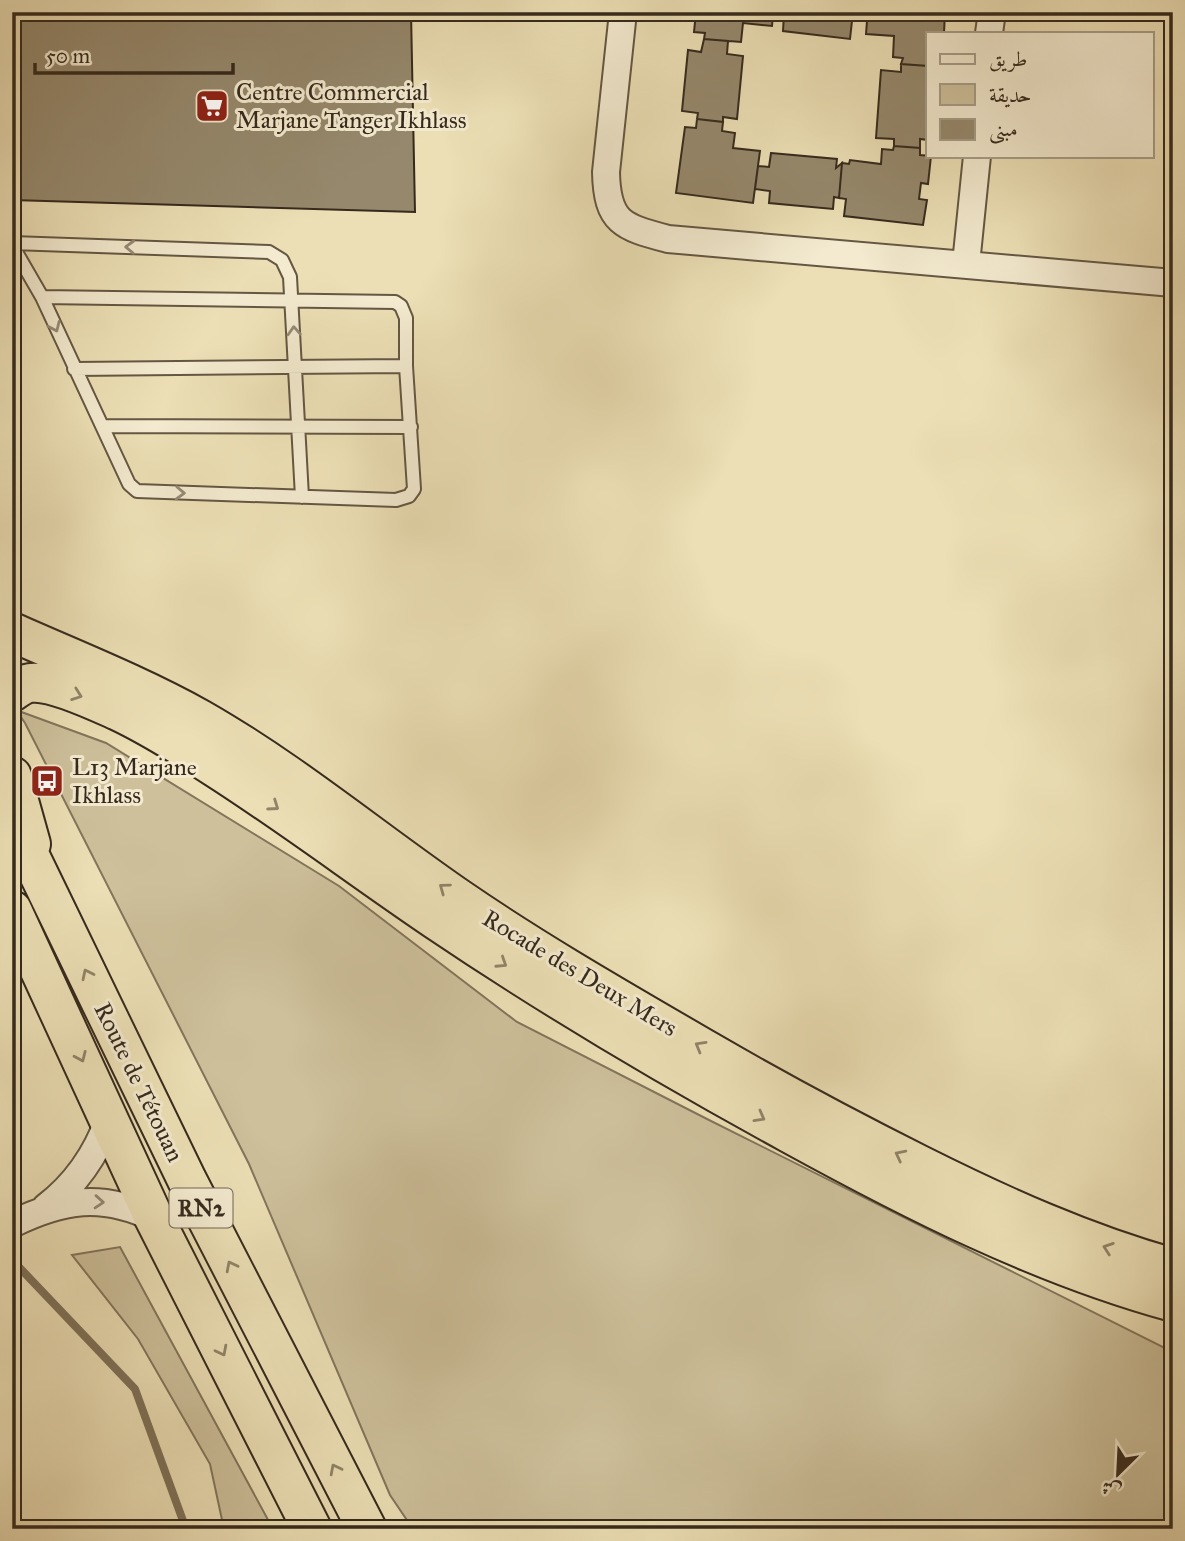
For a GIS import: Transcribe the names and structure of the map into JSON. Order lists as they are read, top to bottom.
{
  "streets": {
    "highway": ["Rocade des Deux Mers", "Route de Tétouan", "RN2"]
  },
  "places": {
    "supermarket": ["Centre Commercial Marjane Tanger Ikhlass"],
    "bus stop": ["L13 Marjane Ikhlass"]
  },
  "legend": ["طريق", "حديقة", "مبنى"],
  "scale_bar": "50 m",
  "north": "bottom left"
}
